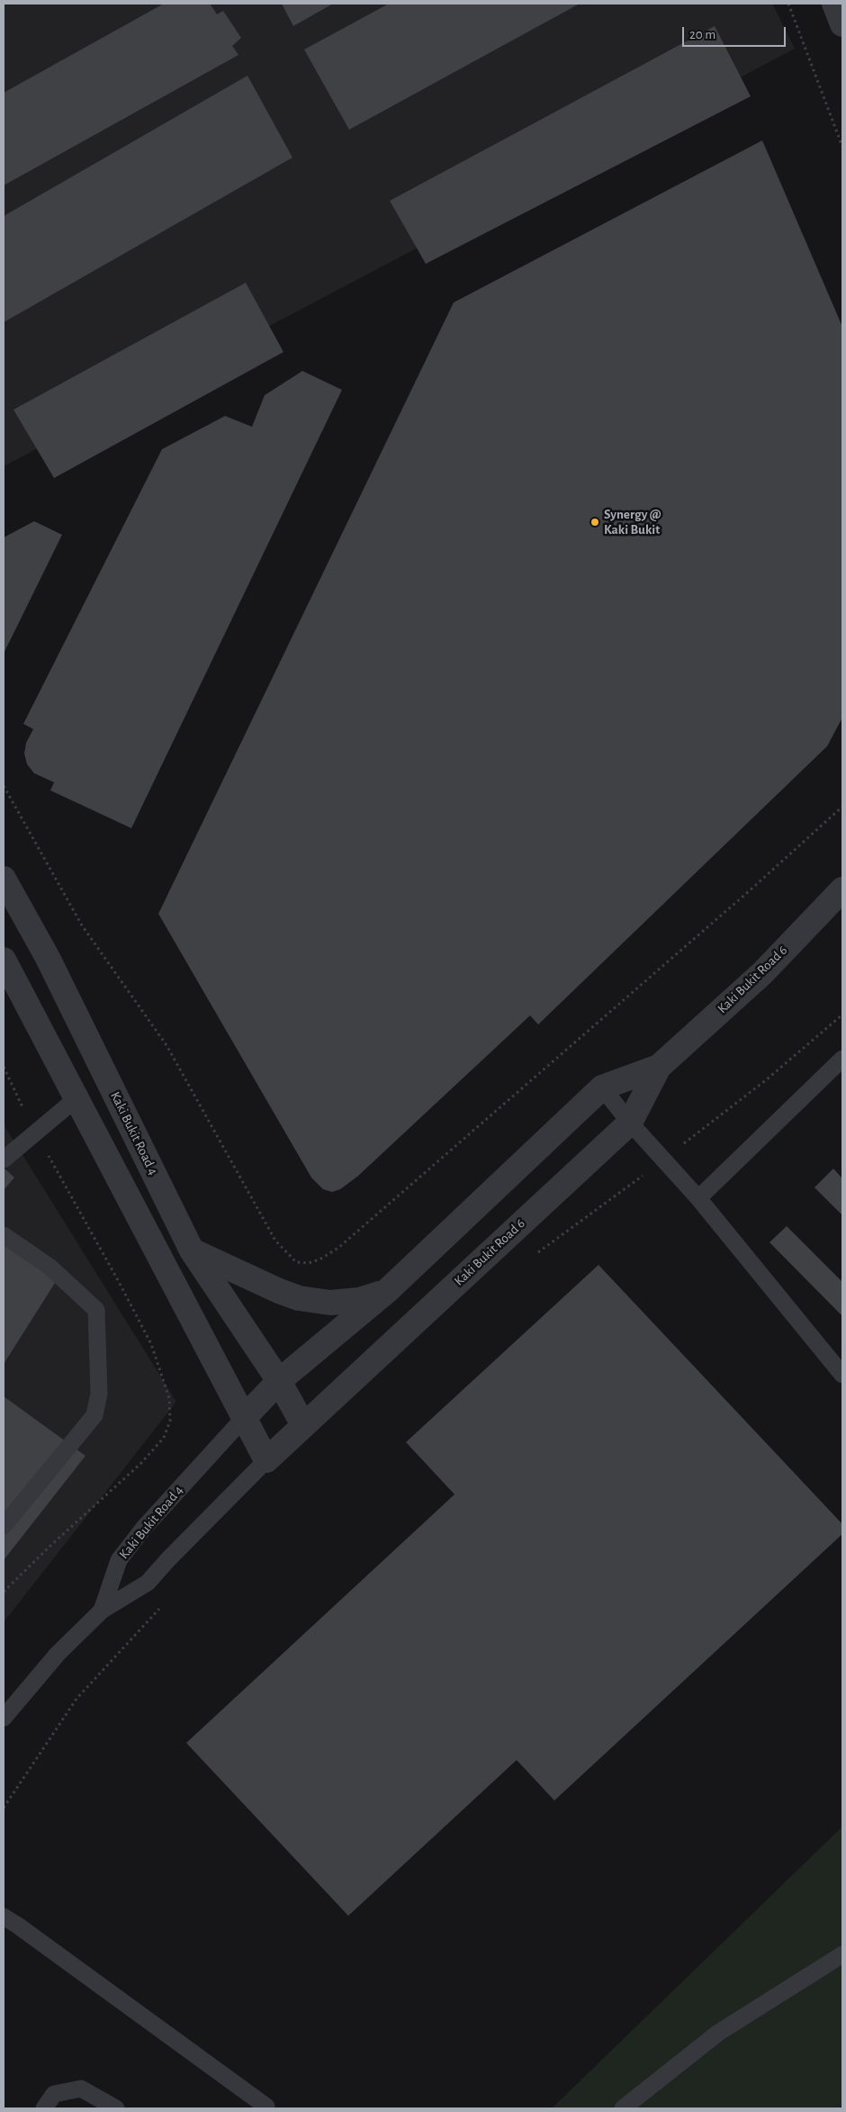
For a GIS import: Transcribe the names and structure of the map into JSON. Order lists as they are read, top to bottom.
{
  "streets": {
    "street": ["Kaki Bukit Road 6", "Kaki Bukit Road 4"]
  },
  "crossings": [
    ["Kaki Bukit Road 6", "Kaki Bukit Road 4"]
  ],
  "places": ["Synergy @ Kaki Bukit"],
  "scale_bar": "20 m"
}
